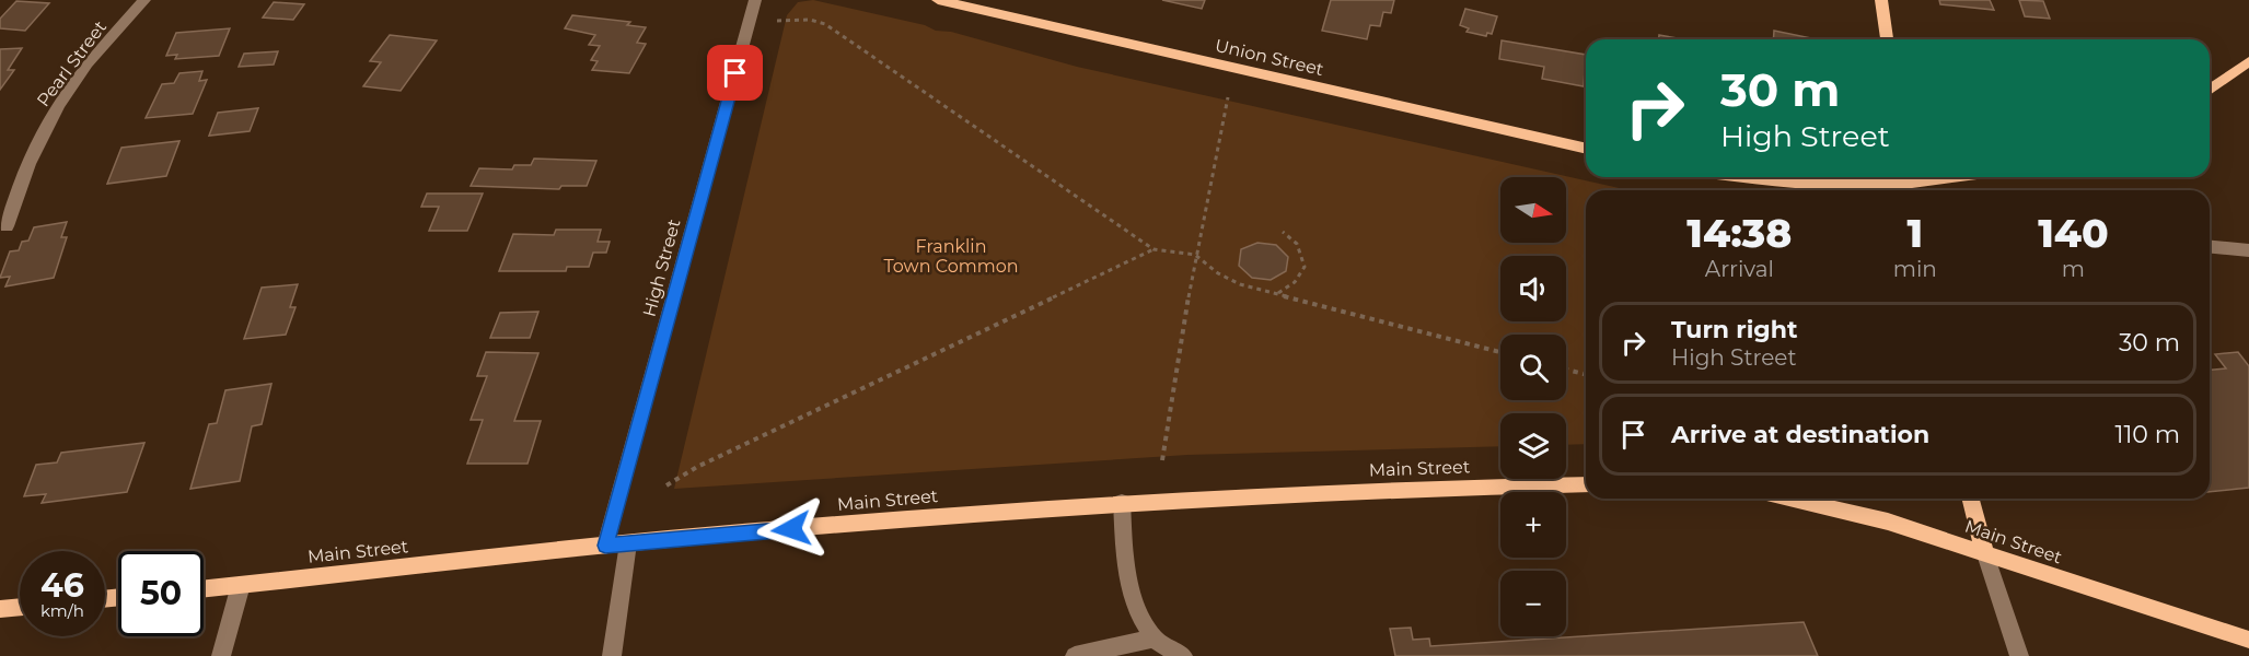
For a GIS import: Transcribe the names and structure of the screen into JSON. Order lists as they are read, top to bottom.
{
  "streets": {
    "main road": ["Union Street", "Main Street"],
    "street": ["Pearl Street", "High Street"]
  },
  "crossings": [
    ["High Street", "Main Street"]
  ],
  "parks": ["Franklin Town Common"],
  "north": "right",
  "page": {
    "turn": ["30 m", "High Street"],
    "map_buttons": ["+", "−"],
    "eta": [
      "14:38",
      "Arrival",
      "1",
      "min",
      "140",
      "m"
    ],
    "list": [
      {
        "name": "Turn right",
        "note": "High Street",
        "value": "30 m"
      },
      {
        "name": "Arrive at destination",
        "value": "110 m"
      }
    ],
    "speed": "46 km/h",
    "limit": "50"
  }
}
